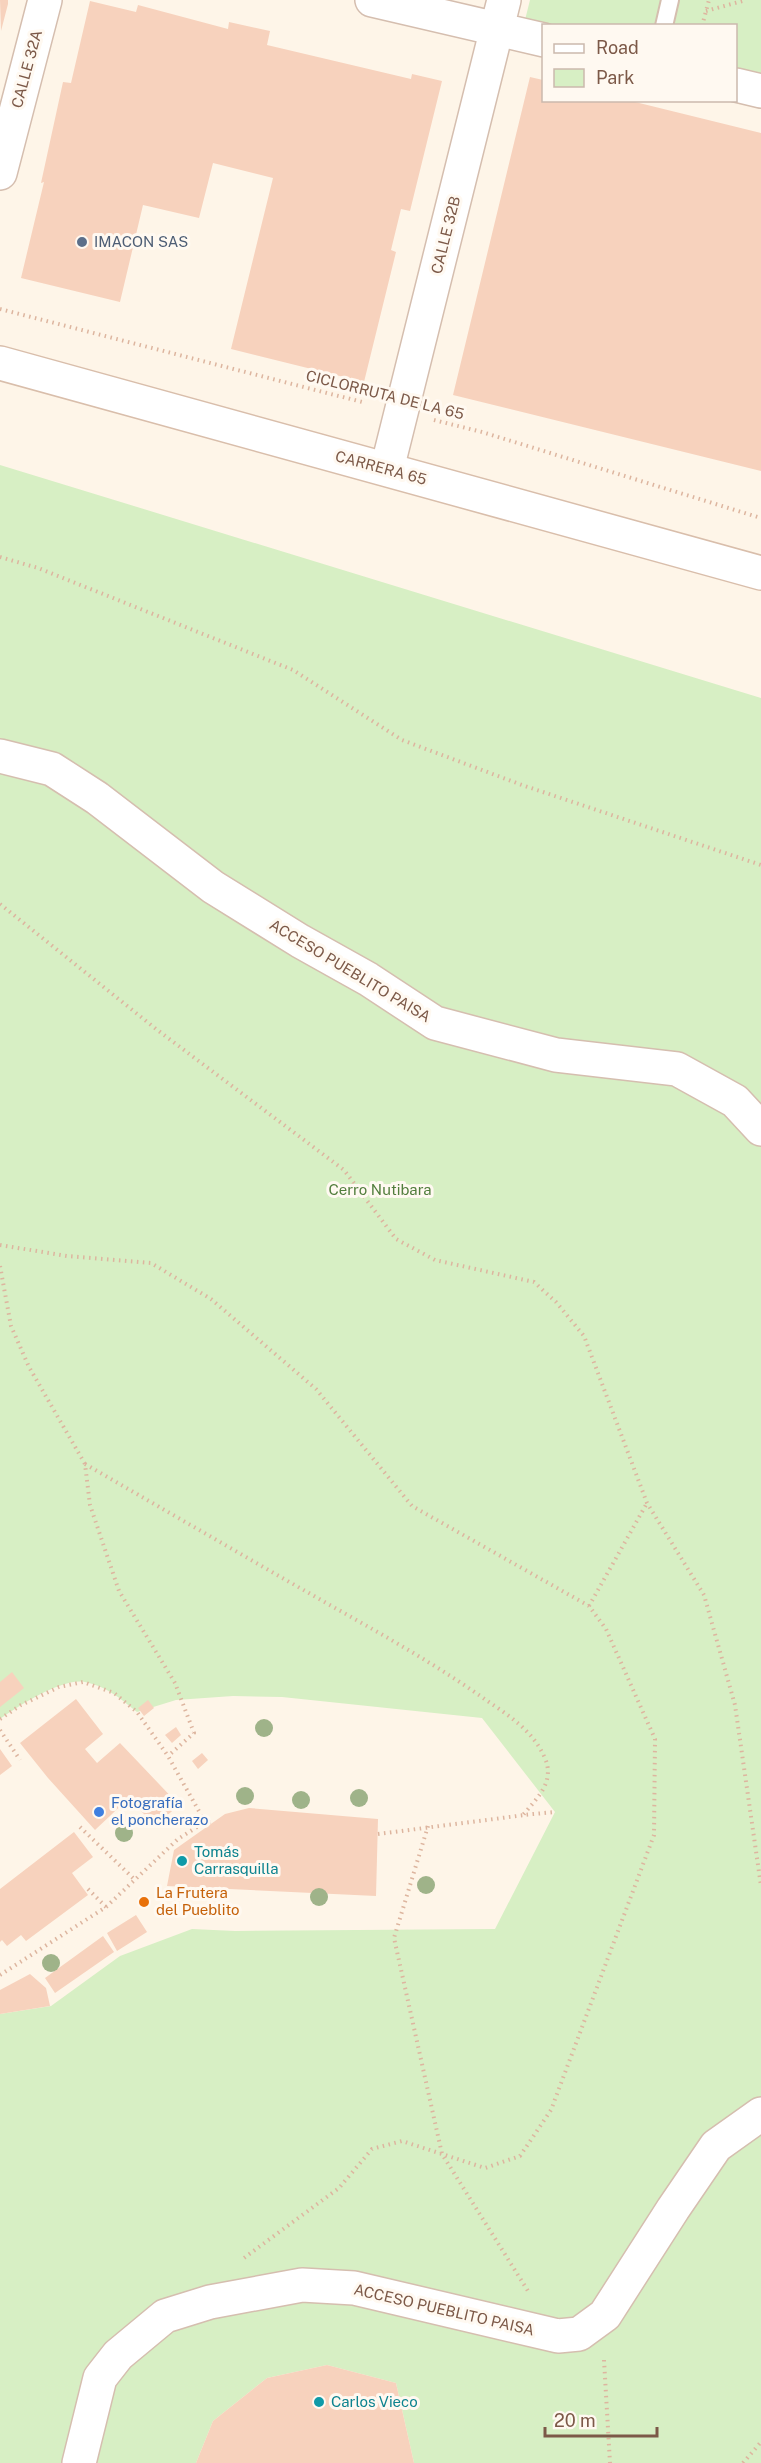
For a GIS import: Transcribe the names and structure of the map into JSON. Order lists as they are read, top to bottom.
{
  "streets": {
    "street": [
      "CALLE 32A",
      "CALLE 32B",
      "CARRERA 65",
      "ACCESO PUEBLITO PAISA"
    ],
    "path": ["CICLORRUTA DE LA 65"]
  },
  "crossings": [
    ["CALLE 32B", "CICLORRUTA DE LA 65"],
    ["CALLE 32B", "CARRERA 65"]
  ],
  "parks": ["Cerro Nutibara"],
  "places": [
    "IMACON SAS",
    "Fotografía el poncherazo",
    "Tomás Carrasquilla",
    "La Frutera del Pueblito",
    "Carlos Vieco"
  ],
  "legend": ["Road", "Park"],
  "scale_bar": "20 m"
}
